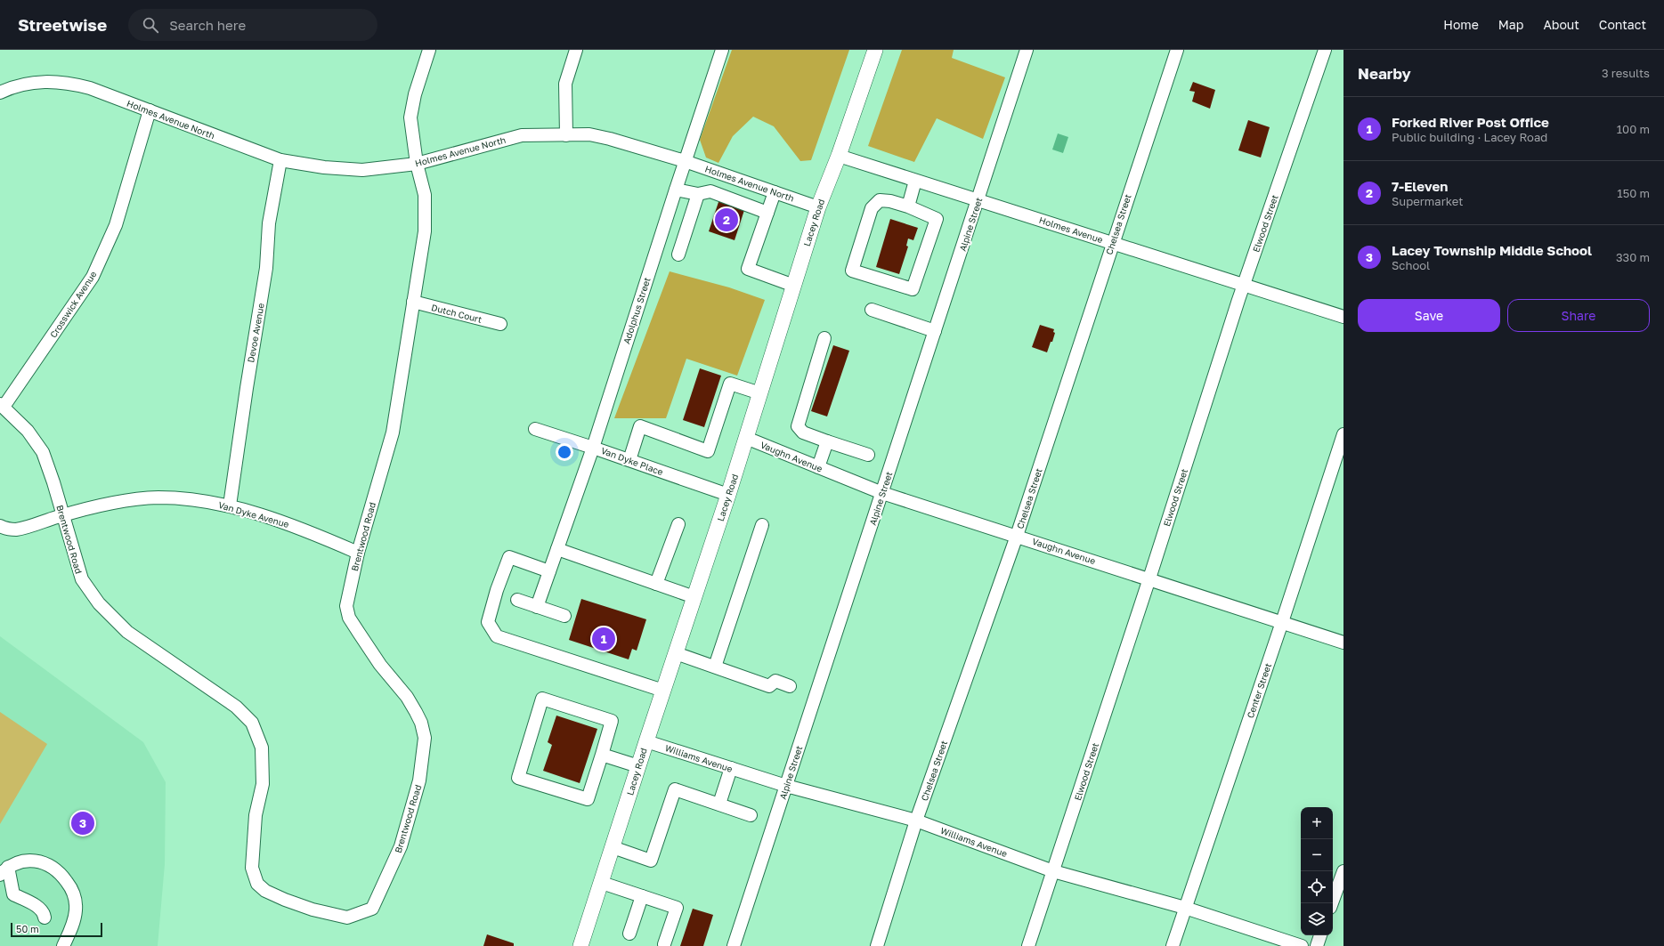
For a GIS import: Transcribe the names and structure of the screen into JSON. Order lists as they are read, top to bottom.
{
  "streets": {
    "main road": ["Lacey Road"],
    "street": [
      "Holmes Avenue North",
      "Elwood Street",
      "Alpine Street",
      "Chelsea Street",
      "Holmes Avenue",
      "Crosswick Avenue",
      "Adolphus Street",
      "Dutch Court",
      "Devoe Avenue",
      "Vaughn Avenue",
      "Van Dyke Place",
      "Van Dyke Avenue",
      "Brentwood Road",
      "Center Street",
      "Williams Avenue"
    ]
  },
  "crossings": [
    ["Holmes Avenue North", "Lacey Road"],
    ["Holmes Avenue North", "Crosswick Avenue"],
    ["Holmes Avenue North", "Adolphus Street"],
    ["Holmes Avenue North", "Devoe Avenue"],
    ["Holmes Avenue North", "Brentwood Road"],
    ["Lacey Road", "Holmes Avenue"],
    ["Lacey Road", "Vaughn Avenue"],
    ["Lacey Road", "Van Dyke Place"],
    ["Lacey Road", "Williams Avenue"],
    ["Elwood Street", "Holmes Avenue"],
    ["Elwood Street", "Vaughn Avenue"],
    ["Elwood Street", "Williams Avenue"],
    ["Alpine Street", "Holmes Avenue"],
    ["Alpine Street", "Vaughn Avenue"],
    ["Alpine Street", "Williams Avenue"],
    ["Chelsea Street", "Holmes Avenue"],
    ["Chelsea Street", "Vaughn Avenue"],
    ["Chelsea Street", "Williams Avenue"],
    ["Crosswick Avenue", "Brentwood Road"],
    ["Adolphus Street", "Van Dyke Place"],
    ["Dutch Court", "Brentwood Road"],
    ["Devoe Avenue", "Van Dyke Avenue"],
    ["Vaughn Avenue", "Center Street"],
    ["Van Dyke Avenue", "Brentwood Road"],
    ["Center Street", "Williams Avenue"]
  ],
  "scale_bar": "50 m",
  "page": {
    "header": "Streetwise",
    "search": "Search here",
    "nav": [
      "Home",
      "Map",
      "About",
      "Contact"
    ],
    "heading": ["Nearby", "3 results"],
    "list": [
      {
        "mark": "1",
        "name": "Forked River Post Office",
        "note": "Public building · Lacey Road",
        "value": "100 m"
      },
      {
        "mark": "2",
        "name": "7-Eleven",
        "note": "Supermarket",
        "value": "150 m"
      },
      {
        "mark": "3",
        "name": "Lacey Township Middle School",
        "note": "School",
        "value": "330 m"
      }
    ],
    "pins": ["2", "1", "3"],
    "buttons": ["Save", "Share"],
    "map_buttons": ["+", "−"],
    "scale": "50 m"
  }
}
